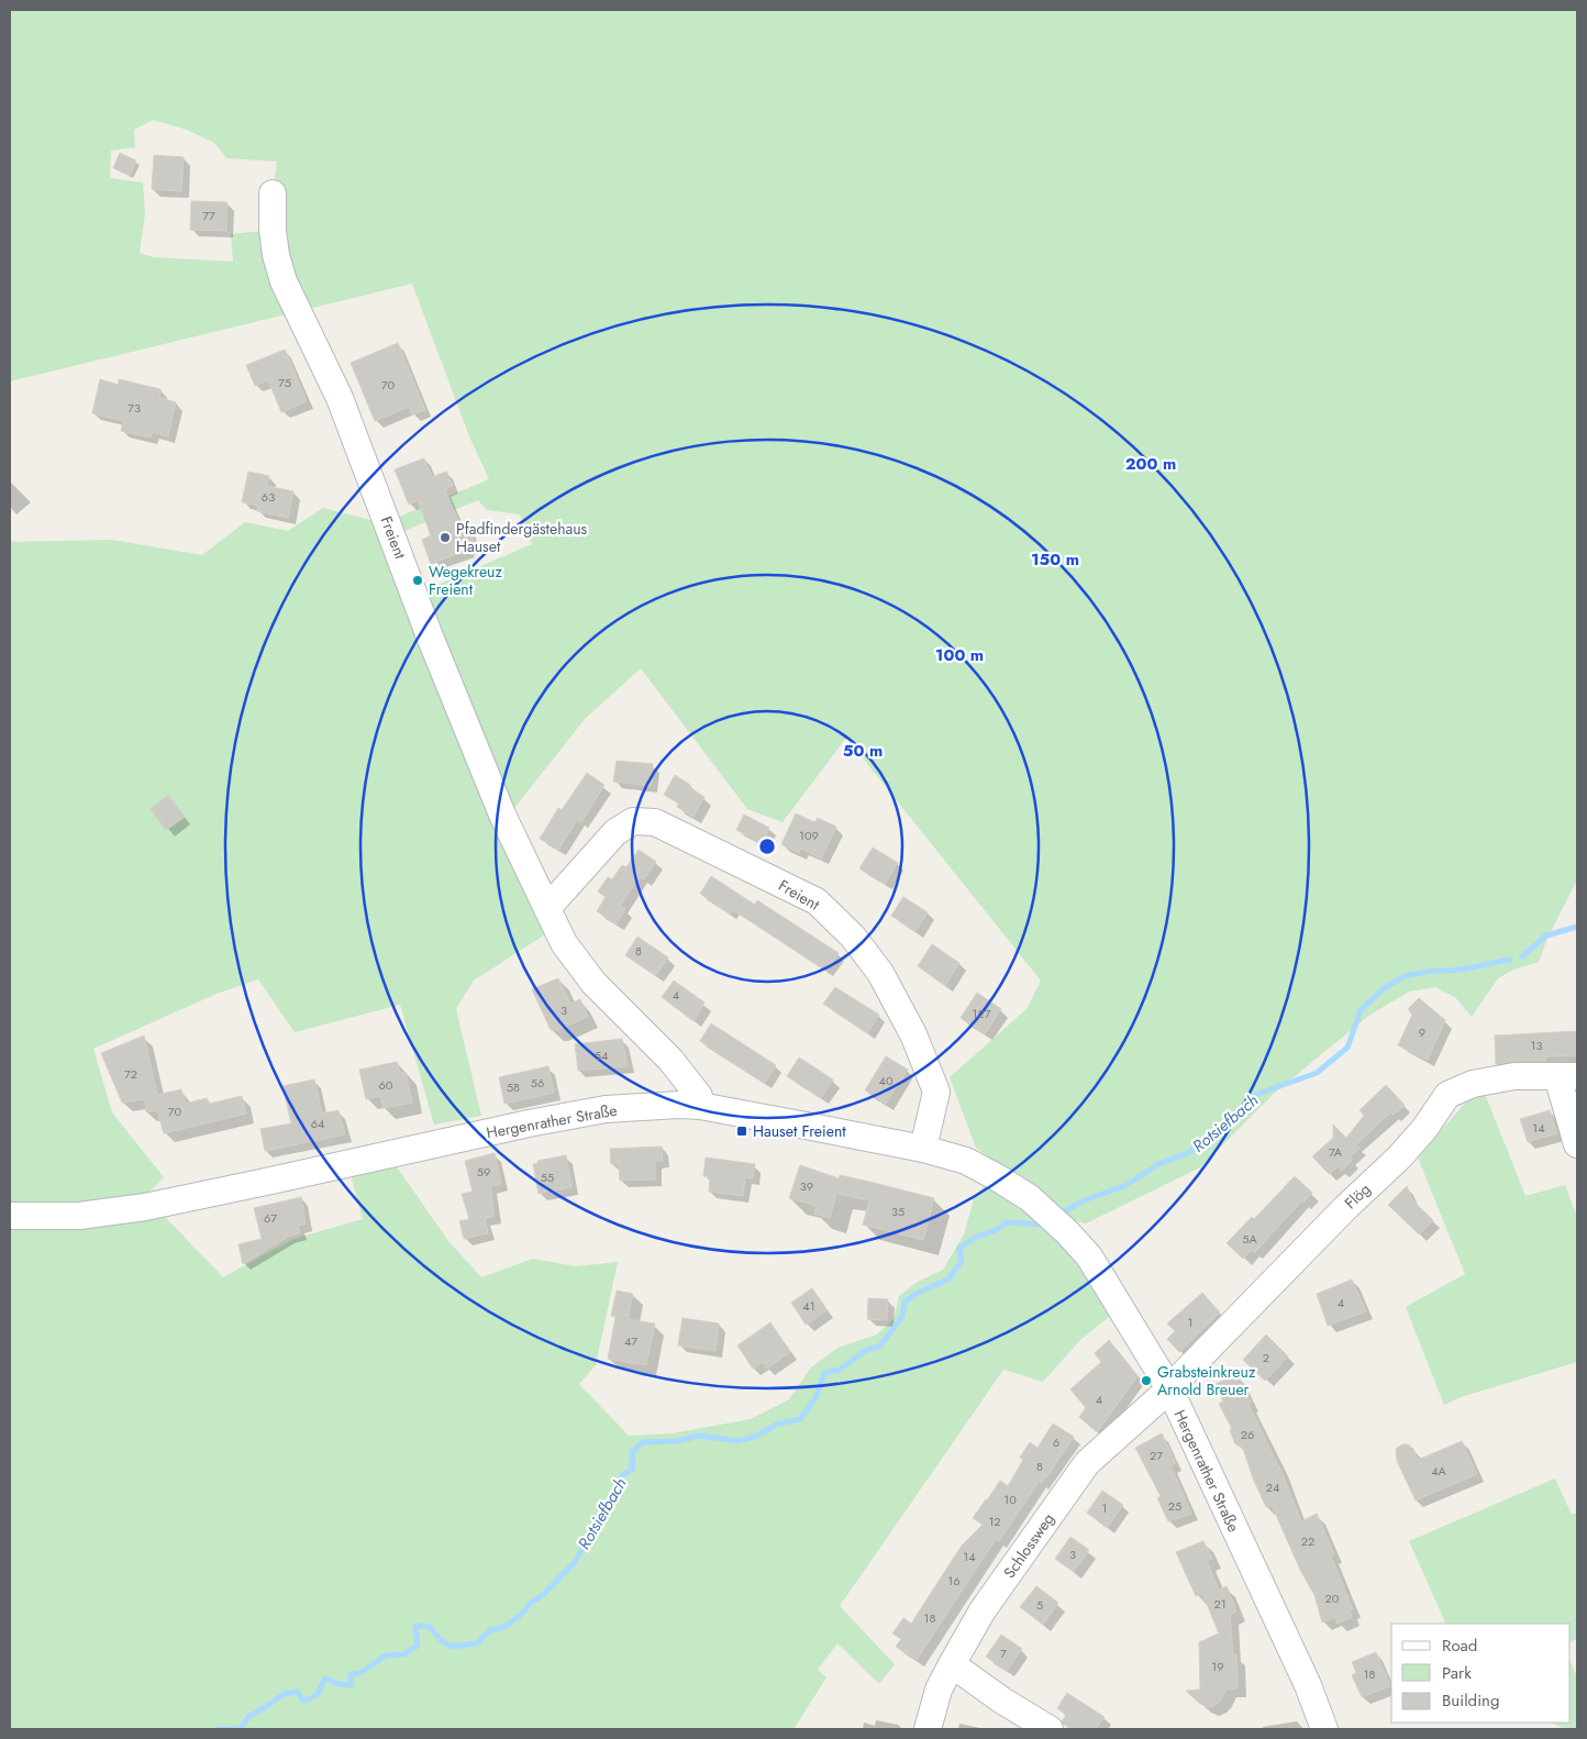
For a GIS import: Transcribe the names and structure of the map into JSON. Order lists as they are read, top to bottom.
{
  "streets": {
    "street": [
      "Freient",
      "Hergenrather Straße",
      "Flög",
      "Schlossweg"
    ]
  },
  "crossings": [
    ["Freient", "Hergenrather Straße"],
    ["Hergenrather Straße", "Flög"],
    ["Hergenrather Straße", "Schlossweg"],
    ["Flög", "Schlossweg"]
  ],
  "water": ["Rotsiefbach"],
  "places": {
    "other": ["Pfadfindergästehaus Hauset", "Wegekreuz Freient", "Grabsteinkreuz Arnold Breuer"],
    "transit": ["Hauset Freient"]
  },
  "house_numbers": [
    "77",
    "75",
    "70",
    "73",
    "63",
    "109",
    "8",
    "4",
    "3",
    "127",
    "9",
    "13",
    "54",
    "72",
    "40",
    "56",
    "60",
    "58",
    "70",
    "64",
    "14",
    "7A",
    "59",
    "55",
    "39",
    "35",
    "67",
    "5A",
    "4",
    "41",
    "1",
    "47",
    "2",
    "4",
    "26",
    "6",
    "27",
    "8",
    "4A",
    "24",
    "10",
    "25",
    "1",
    "12",
    "22",
    "3",
    "14",
    "16",
    "20",
    "21",
    "5",
    "18",
    "7",
    "19",
    "18"
  ],
  "legend": ["Road", "Park", "Building"],
  "rings": [
    "200 m",
    "150 m",
    "100 m",
    "50 m"
  ]
}
